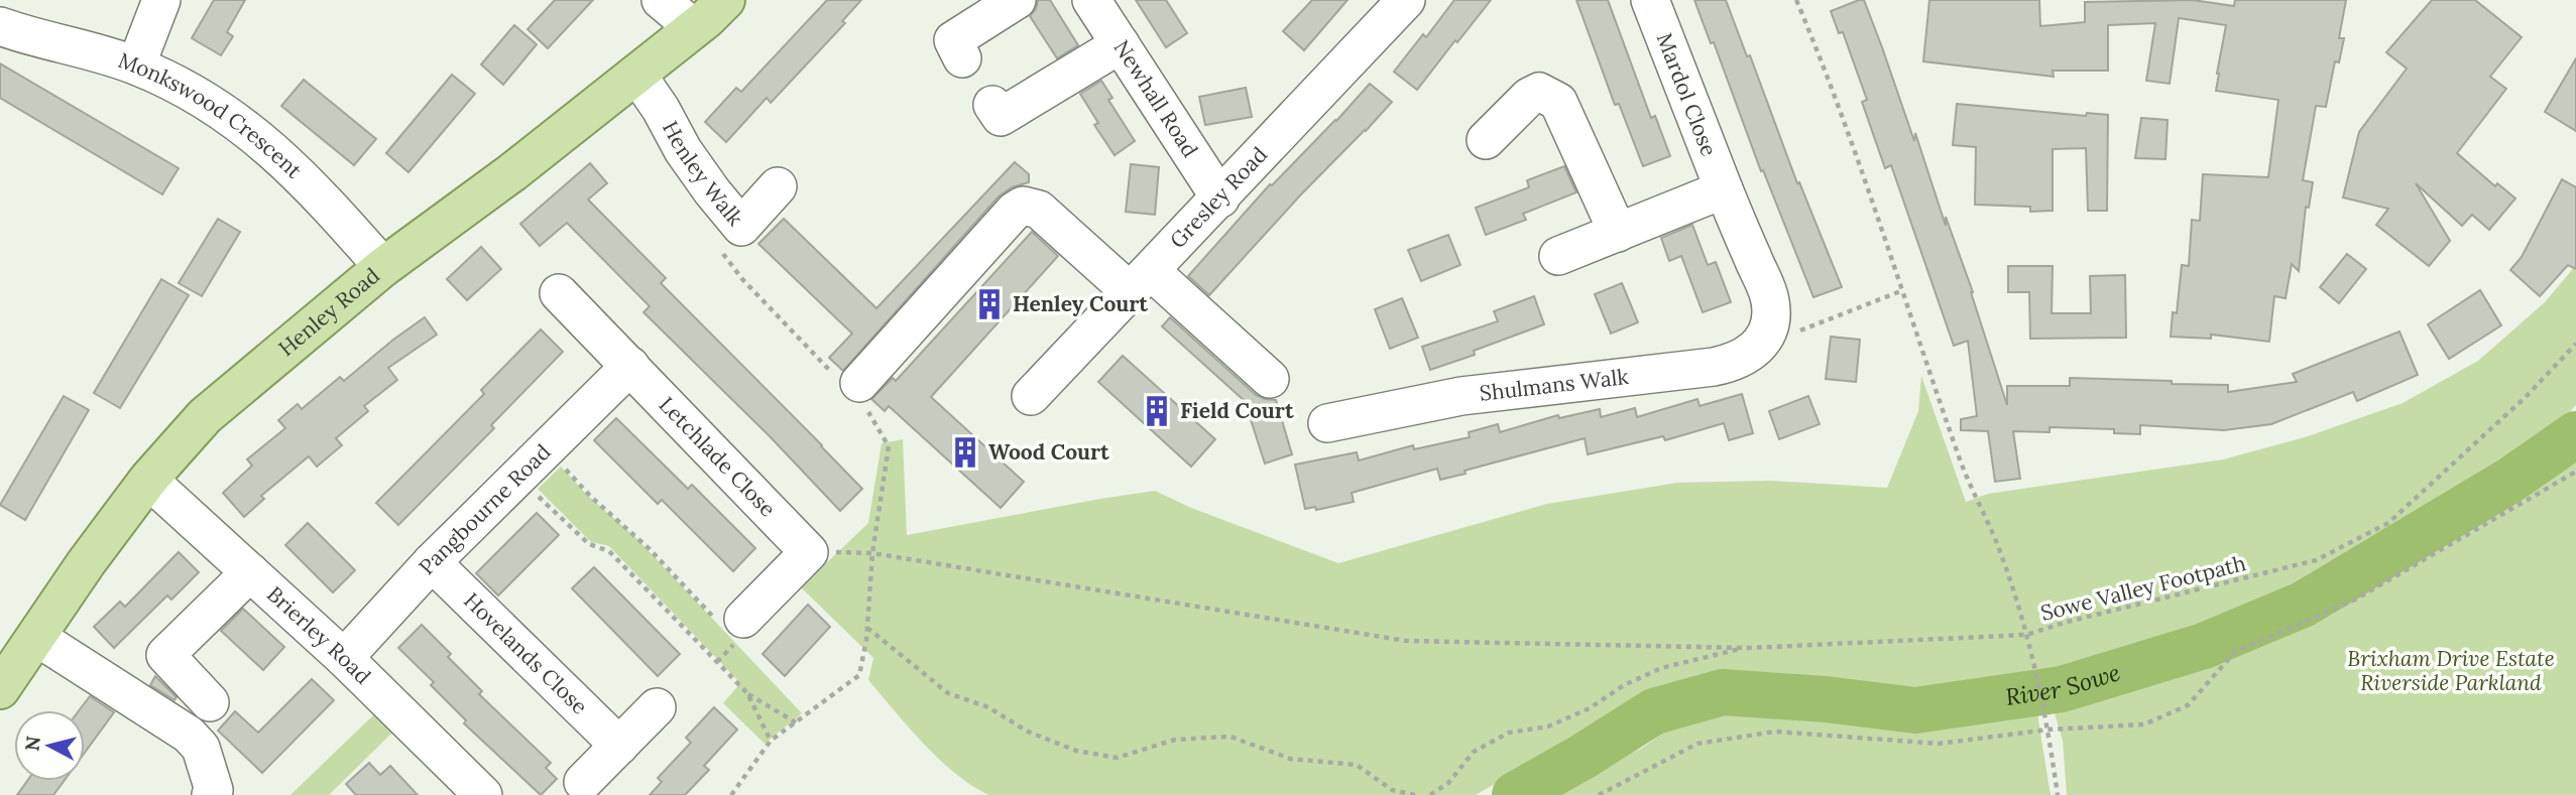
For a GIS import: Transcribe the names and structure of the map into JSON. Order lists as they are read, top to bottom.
{
  "streets": {
    "main road": ["Henley Road"],
    "street": [
      "Mardol Close",
      "Newhall Road",
      "Monkswood Crescent",
      "Henley Walk",
      "Gresley Road",
      "Shulmans Walk",
      "Letchlade Close",
      "Pangbourne Road",
      "Brierley Road",
      "Hovelands Close"
    ],
    "path": ["Sowe Valley Footpath"]
  },
  "crossings": [
    ["Mardol Close", "Shulmans Walk"],
    ["Newhall Road", "Gresley Road"],
    ["Monkswood Crescent", "Henley Road"],
    ["Henley Walk", "Henley Road"],
    ["Henley Road", "Brierley Road"],
    ["Letchlade Close", "Pangbourne Road"],
    ["Pangbourne Road", "Brierley Road"],
    ["Pangbourne Road", "Hovelands Close"]
  ],
  "water": ["River Sowe"],
  "parks": ["Brixham Drive Estate Riverside Parkland"],
  "places": {
    "building": ["Henley Court", "Field Court", "Wood Court"]
  },
  "north": "left"
}
